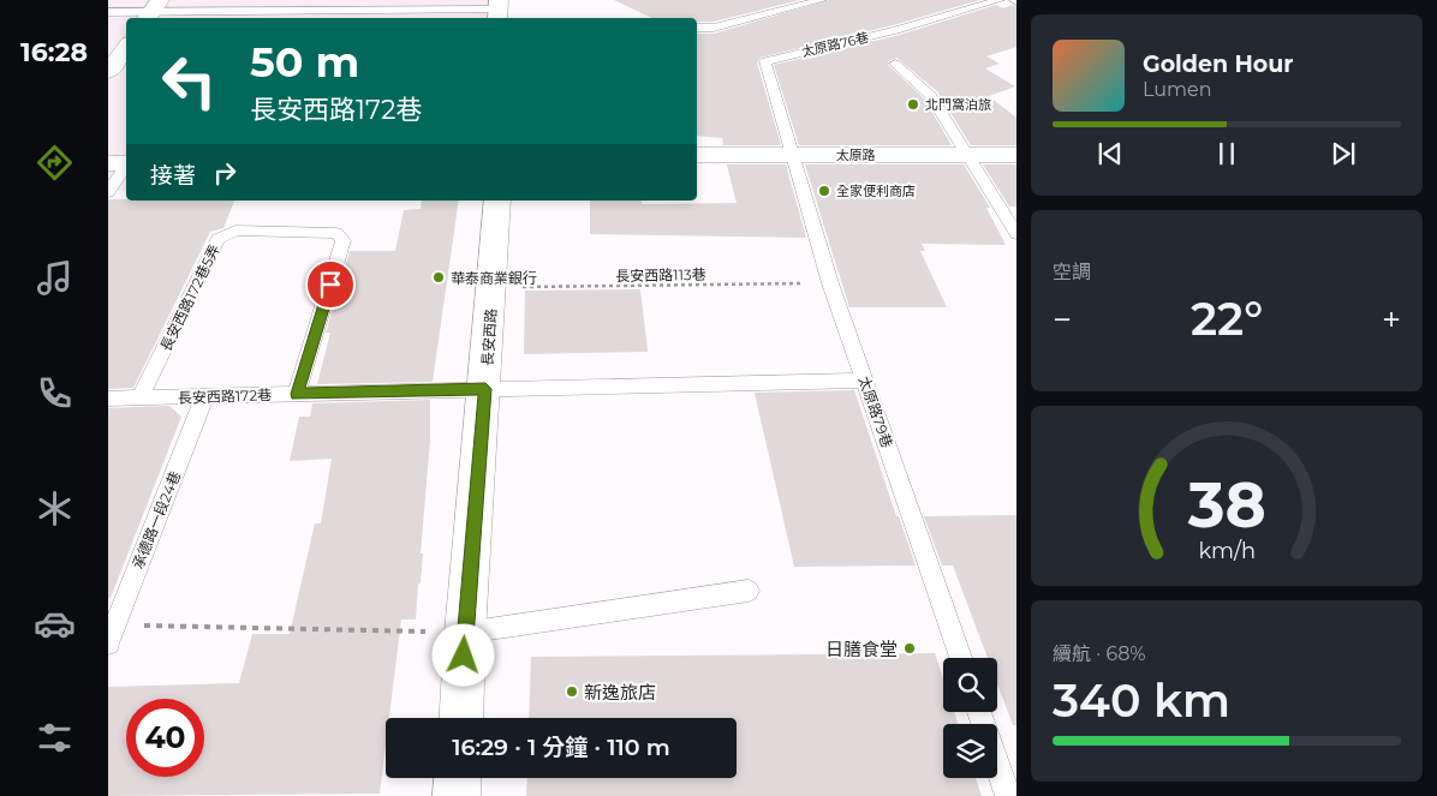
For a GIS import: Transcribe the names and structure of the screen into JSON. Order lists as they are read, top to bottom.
{
  "streets": {
    "street": ["太原路", "長安西路"],
    "lane": [
      "太原路76巷",
      "長安西路172巷5弄",
      "長安西路172巷",
      "太原路79巷",
      "承德路一段24巷"
    ],
    "path": ["長安西路113巷"]
  },
  "crossings": [
    ["太原路76巷", "太原路"],
    ["太原路76巷", "太原路79巷"],
    ["太原路", "太原路79巷"],
    ["長安西路113巷", "長安西路"],
    ["長安西路113巷", "太原路79巷"],
    ["長安西路172巷5弄", "長安西路172巷"],
    ["長安西路", "長安西路172巷"],
    ["長安西路172巷", "太原路79巷"],
    ["長安西路172巷", "承德路一段24巷"]
  ],
  "places": [
    "北門窩泊旅",
    "全家便利商店",
    "華泰商業銀行",
    "日膳食堂",
    "新逸旅店"
  ],
  "page": {
    "tabs": "16:28",
    "turn": ["50 m", "長安西路172巷"],
    "song": ["Golden Hour", "Lumen"],
    "then": "接著",
    "tile": [
      "空調",
      ["續航 · 68%", "340 km"]
    ],
    "heat": ["−", "22°", "+"],
    "limit": "40",
    "trip": "16:29 · 1 分鐘 · 110 m",
    "gauge": ["38", "km/h"]
  }
}
